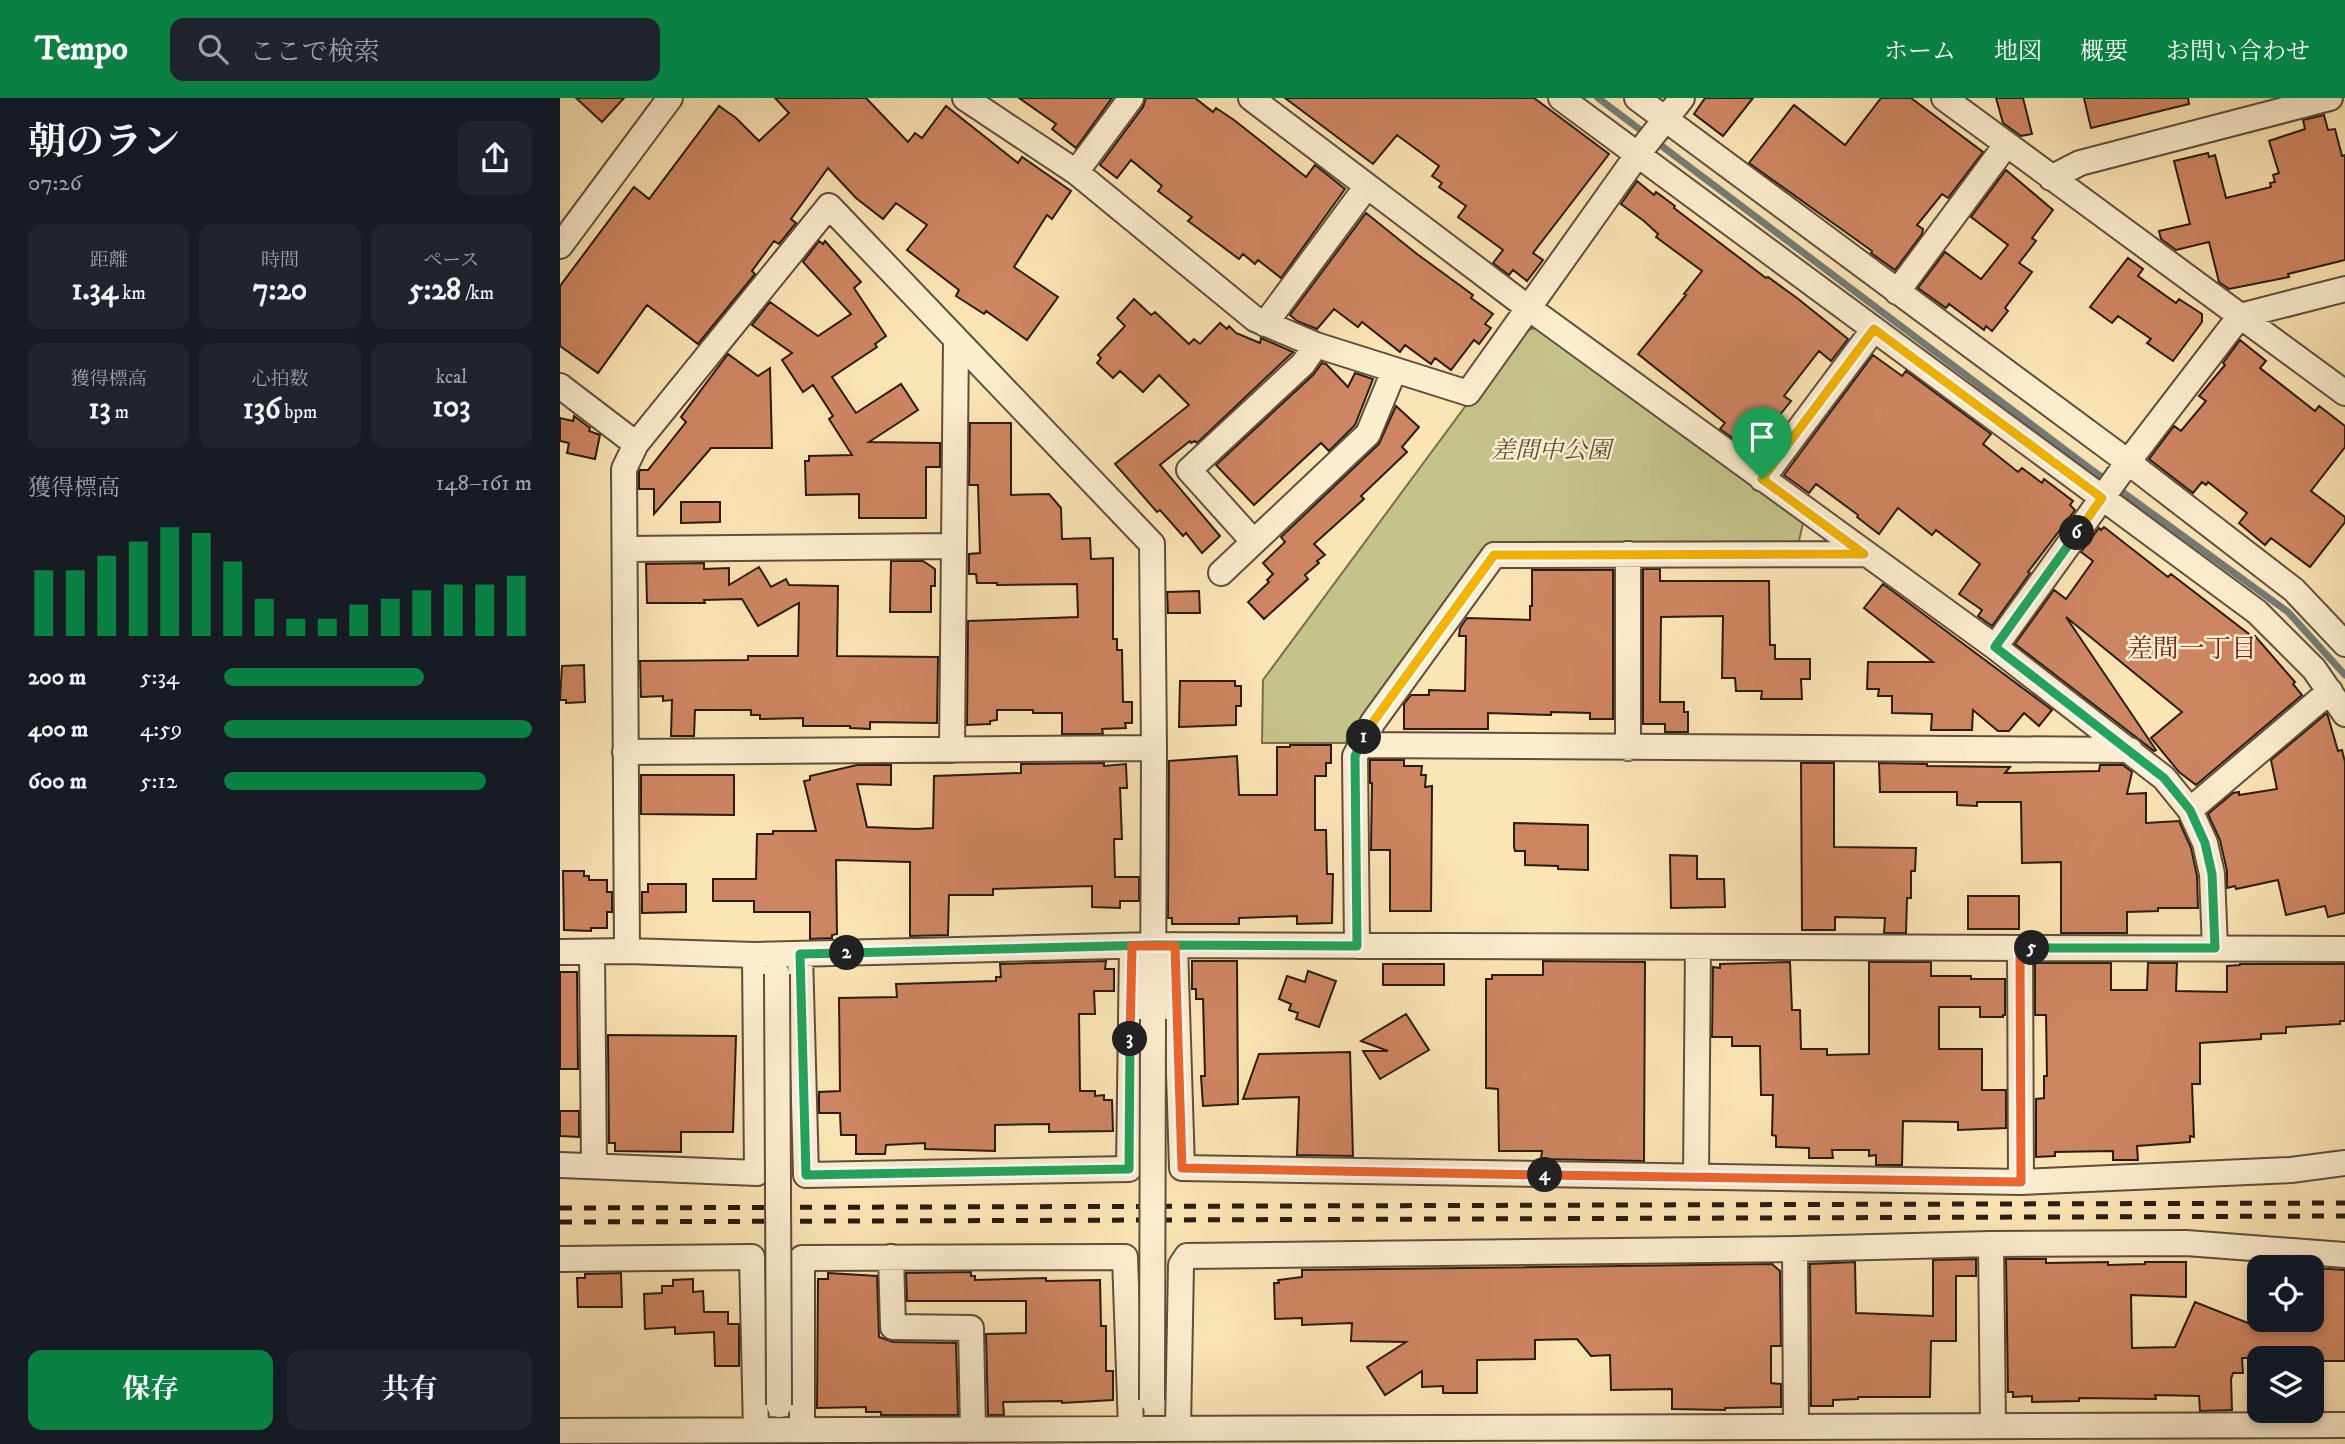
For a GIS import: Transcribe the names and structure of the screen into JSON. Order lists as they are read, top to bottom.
{
  "districts": ["差間一丁目"],
  "parks": ["差間中公園"],
  "page": {
    "header": "Tempo",
    "search": "ここで検索",
    "nav": [
      "ホーム",
      "地図",
      "概要",
      "お問い合わせ"
    ],
    "heading": ["朝のラン", "07:26"],
    "stats": [
      ["距離", "1.34 km"],
      ["時間", "7:20"],
      ["ペース", "5:28 /km"],
      ["獲得標高", "13 m"],
      ["心拍数", "136 bpm"],
      ["kcal", "103"]
    ],
    "chart": ["獲得標高", "148–161 m"],
    "pins": [
      "6",
      "1",
      "5",
      "2",
      "3",
      "4"
    ],
    "list": [
      {
        "name": "200 m",
        "note": "5:34"
      },
      {
        "name": "400 m",
        "note": "4:59"
      },
      {
        "name": "600 m",
        "note": "5:12"
      }
    ],
    "buttons": ["保存", "共有"]
  }
}
